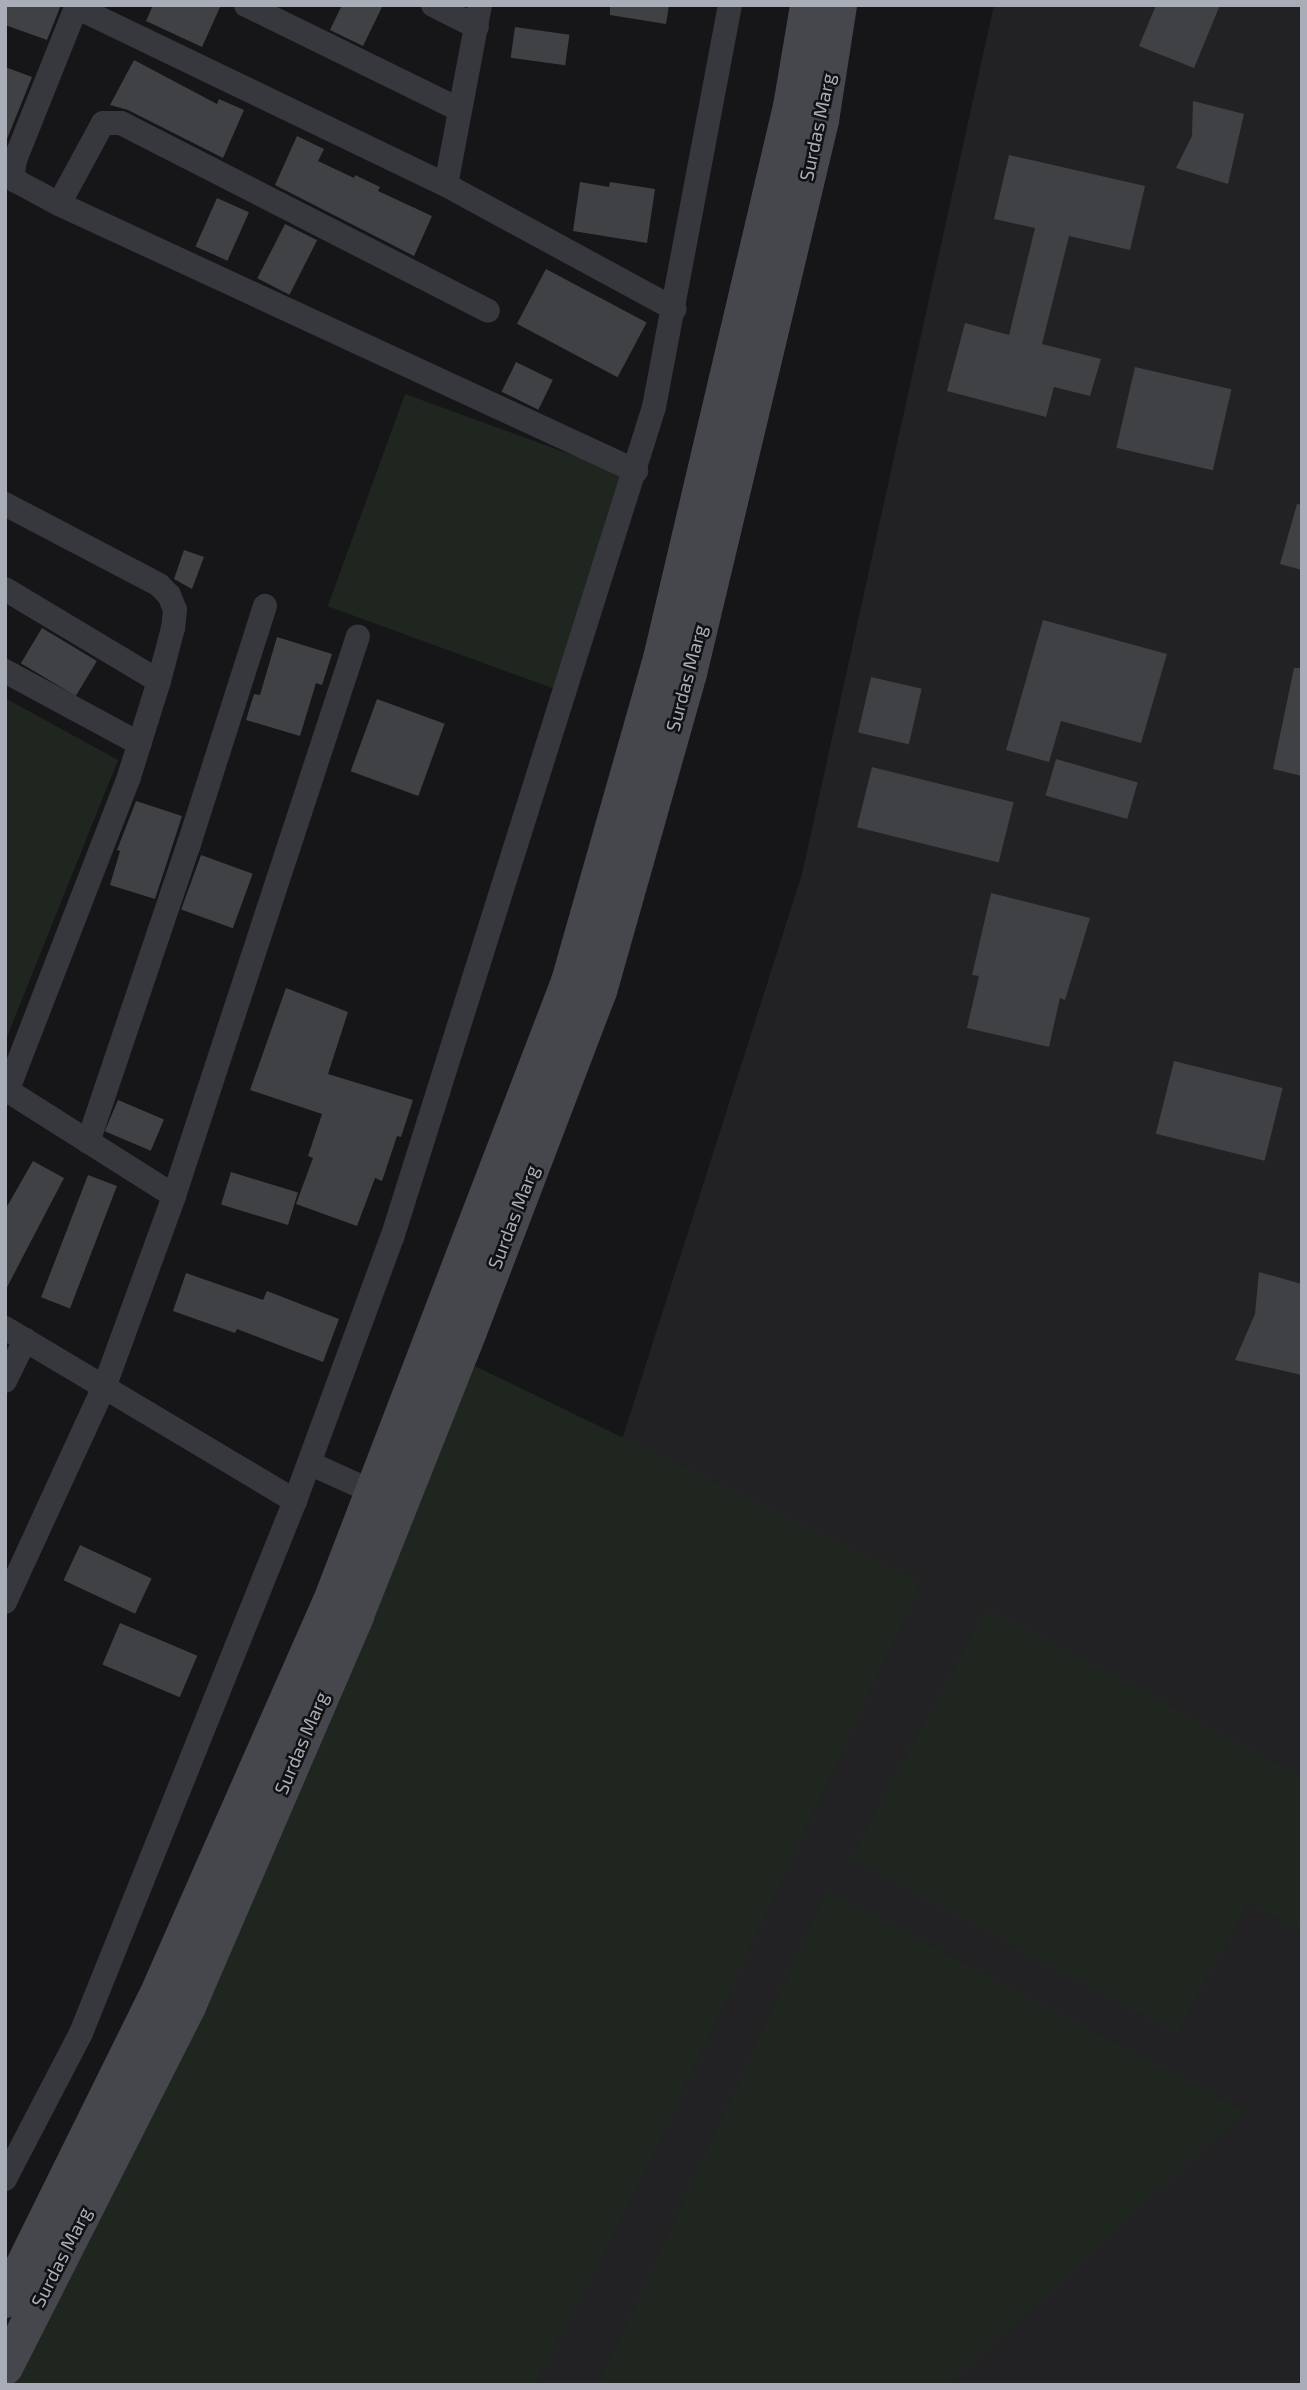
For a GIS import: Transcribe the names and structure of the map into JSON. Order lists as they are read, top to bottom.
{
  "streets": {
    "main road": ["Surdas Marg"]
  }
}
